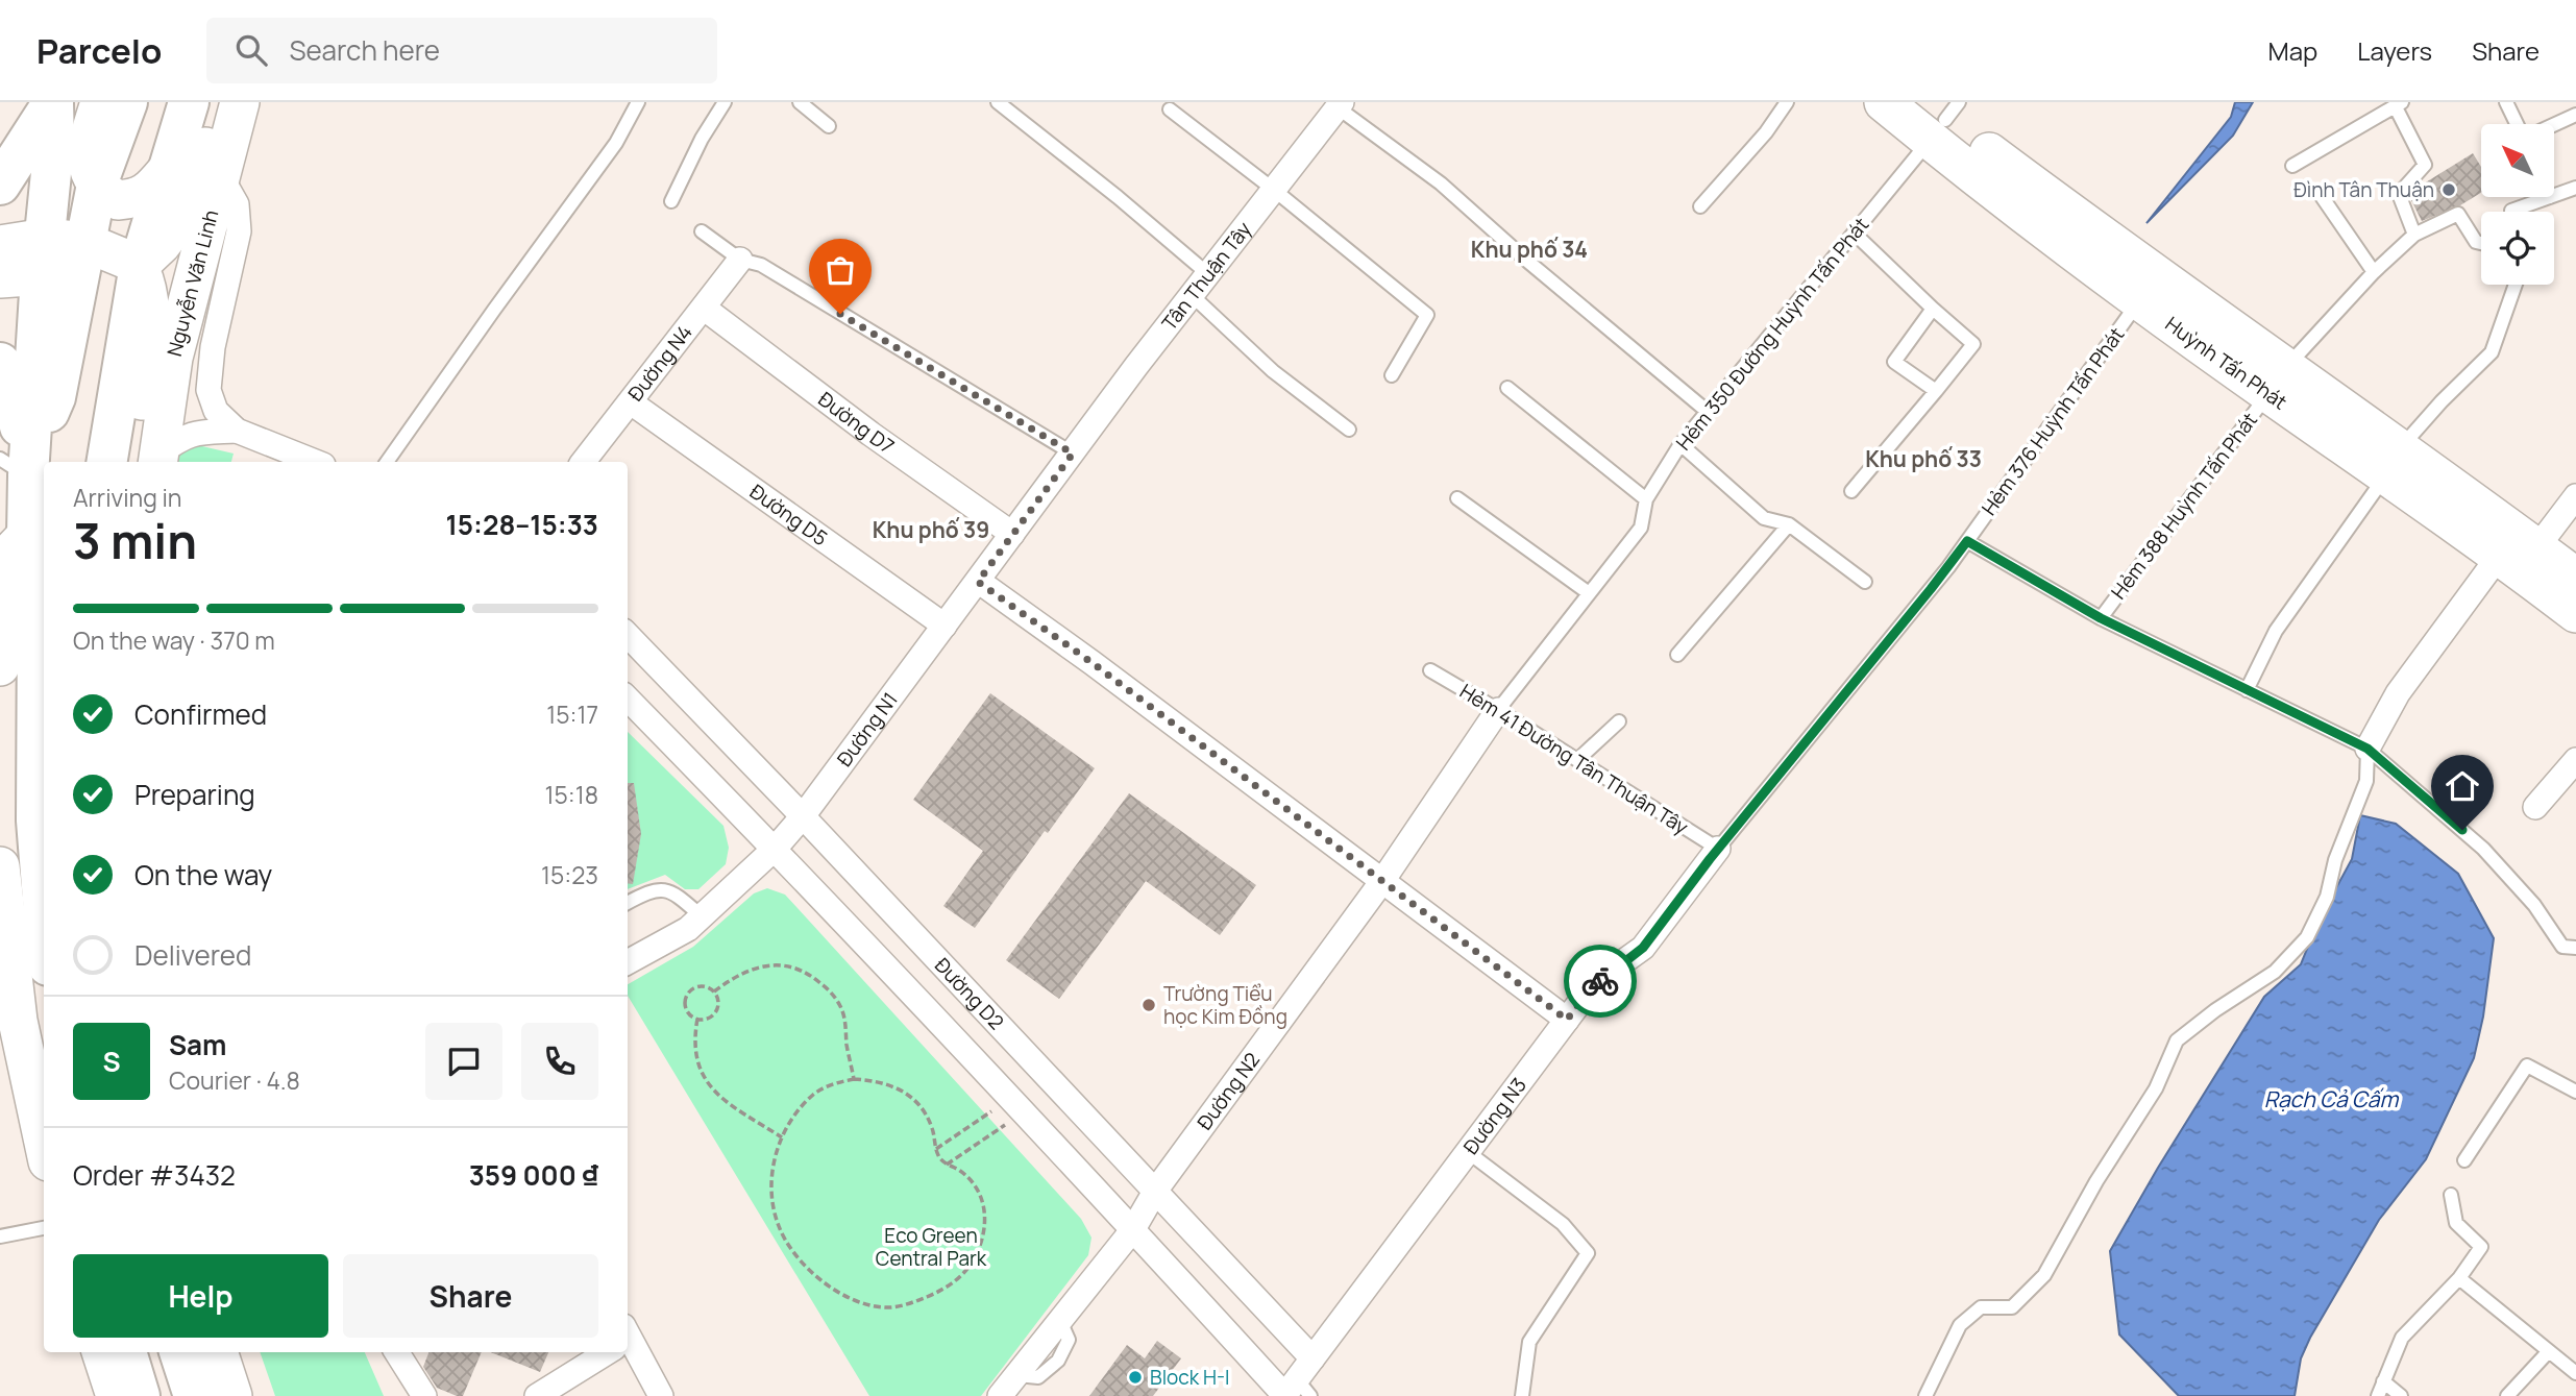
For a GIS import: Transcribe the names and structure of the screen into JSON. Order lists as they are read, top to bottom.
{
  "streets": {
    "highway": ["Nguyễn Văn Linh"],
    "main road": ["Huỳnh Tấn Phát"],
    "street": [
      "Tân Thuận Tây",
      "Đường N4",
      "Đường D7",
      "Đường D5",
      "Đường N1",
      "Đường D2",
      "Đường N2",
      "Đường N3"
    ],
    "lane": [
      "Hẻm 350 Đường Huỳnh Tấn Phát",
      "Hẻm 376 Huỳnh Tấn Phát",
      "Hẻm 388 Huỳnh Tấn Phát",
      "Hẻm 41 Đường Tân Thuận Tây"
    ]
  },
  "crossings": [
    ["Tân Thuận Tây", "Đường N1"],
    ["Hẻm 350 Đường Huỳnh Tấn Phát", "Huỳnh Tấn Phát"],
    ["Hẻm 350 Đường Huỳnh Tấn Phát", "Hẻm 41 Đường Tân Thuận Tây"],
    ["Hẻm 350 Đường Huỳnh Tấn Phát", "Đường N2"],
    ["Đường N4", "Đường D7"],
    ["Đường N4", "Đường D5"],
    ["Huỳnh Tấn Phát", "Hẻm 376 Huỳnh Tấn Phát"],
    ["Huỳnh Tấn Phát", "Hẻm 388 Huỳnh Tấn Phát"],
    ["Hẻm 376 Huỳnh Tấn Phát", "Hẻm 41 Đường Tân Thuận Tây"],
    ["Hẻm 376 Huỳnh Tấn Phát", "Đường N3"],
    ["Đường D7", "Đường N1"],
    ["Đường D5", "Đường N1"],
    ["Đường N1", "Đường D2"],
    ["Hẻm 41 Đường Tân Thuận Tây", "Đường N2"],
    ["Hẻm 41 Đường Tân Thuận Tây", "Đường N3"],
    ["Đường D2", "Đường N2"],
    ["Đường D2", "Đường N3"]
  ],
  "districts": ["Khu phố 34", "Khu phố 33", "Khu phố 39"],
  "water": ["Rạch Cả Cấm"],
  "parks": ["Eco Green Central Park"],
  "places": ["Đình Tân Thuận", "Trường Tiểu học Kim Đồng", "Block H-I"],
  "north": "top left",
  "page": {
    "header": "Parcelo",
    "search": "Search here",
    "nav": ["Map", "Layers", "Share"],
    "heading": ["3 min", "Arriving in", "15:28–15:33"],
    "panel": [
      "Sam",
      "Courier · 4.8",
      "Order #3432",
      "359 000 ₫"
    ],
    "bar": "On the way · 370 m",
    "list": [
      ["Confirmed", "15:17"],
      ["Preparing", "15:18"],
      ["On the way", "15:23"],
      "Delivered"
    ],
    "round": "S",
    "buttons": ["Help", "Share"]
  }
}
